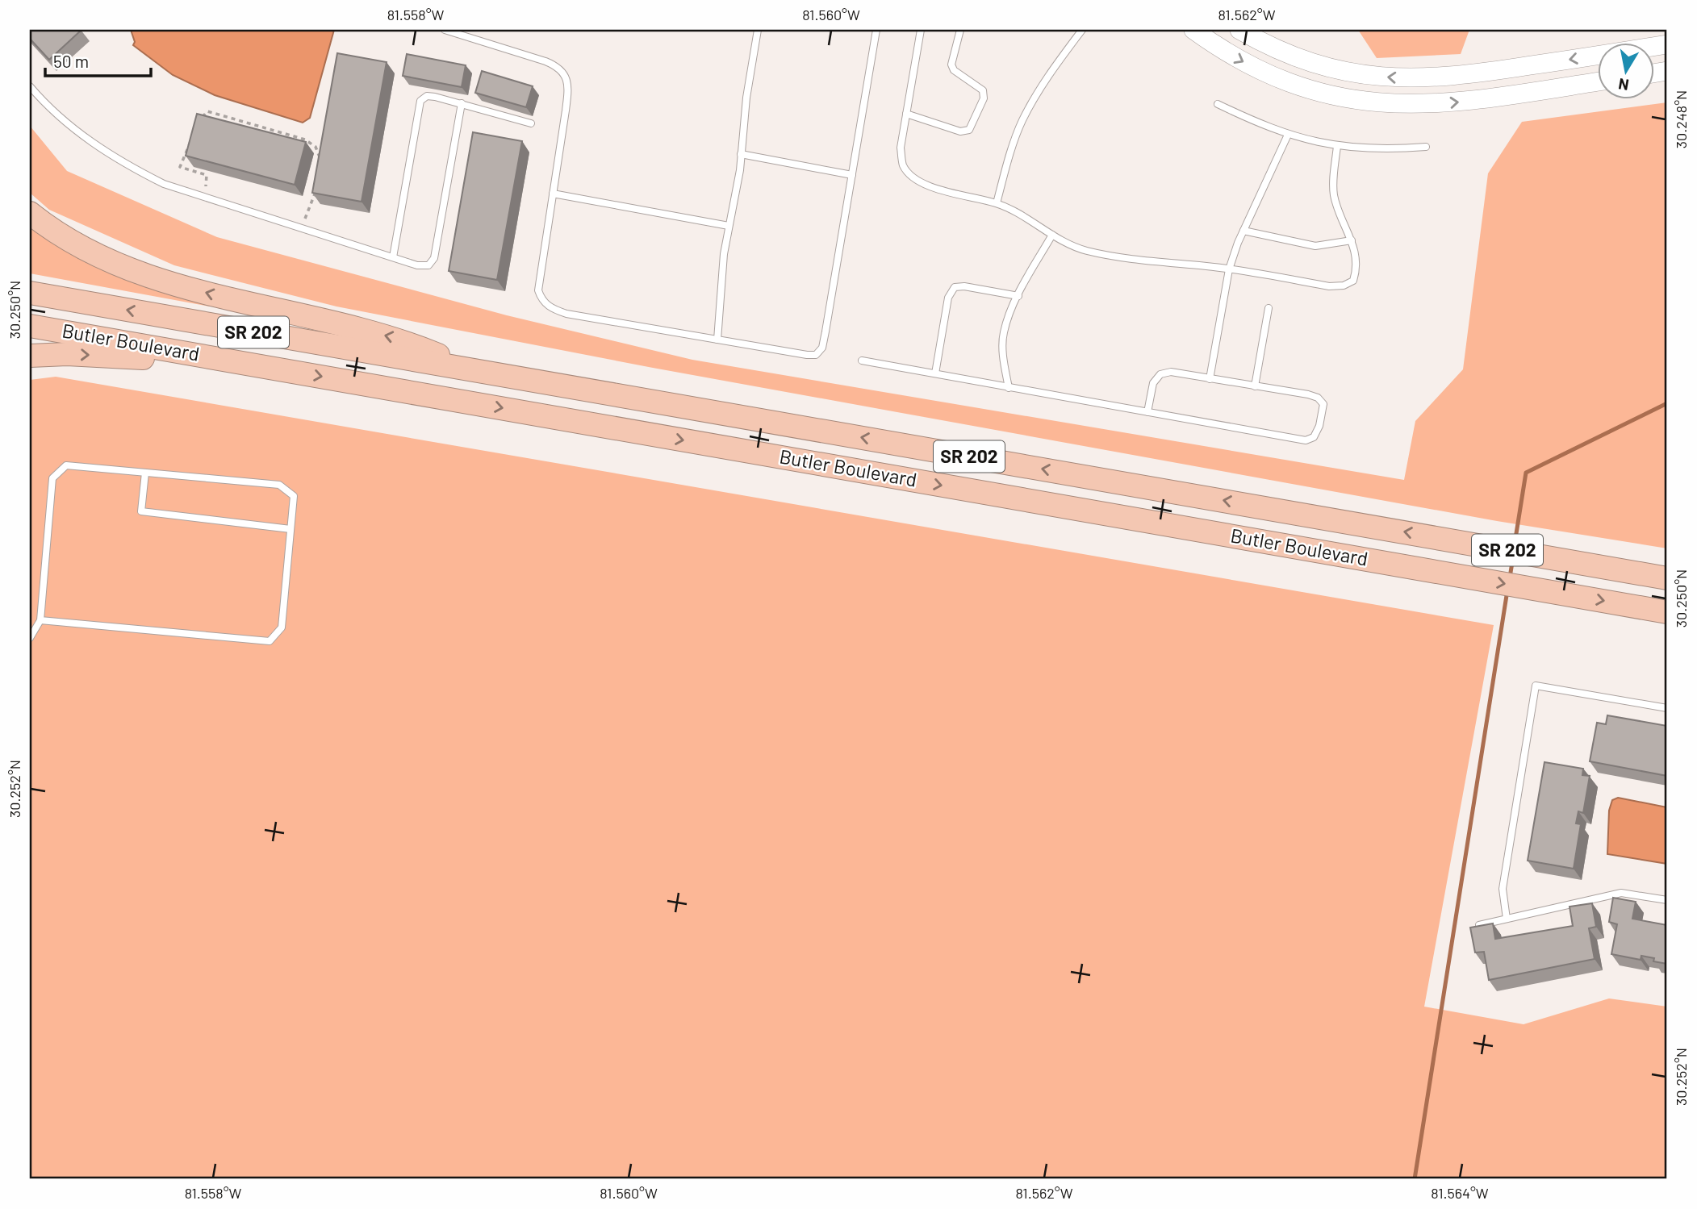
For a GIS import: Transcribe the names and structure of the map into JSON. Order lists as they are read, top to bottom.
{
  "streets": {
    "highway": ["SR 202", "Butler Boulevard"]
  },
  "scale_bar": "50 m",
  "north": "bottom",
  "coordinates": [
    "81.558°W",
    "81.560°W",
    "81.562°W",
    "30.248°N",
    "30.250°N",
    "30.252°N",
    "81.564°W"
  ]
}
